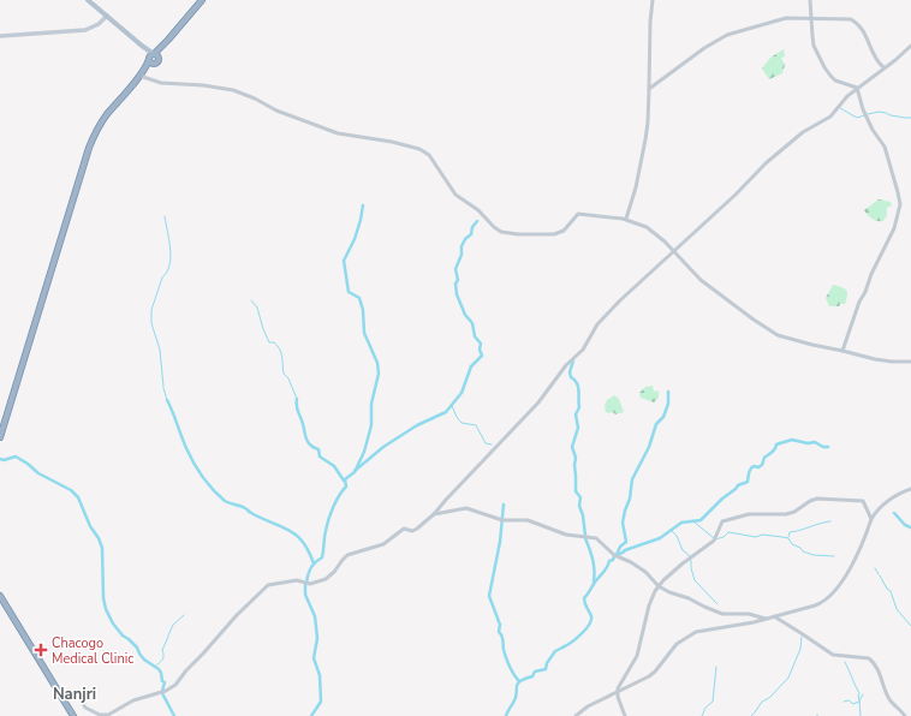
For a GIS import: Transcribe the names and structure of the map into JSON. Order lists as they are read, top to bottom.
{
  "districts": ["Nanjri"],
  "places": {
    "health": ["Chacogo Medical Clinic"]
  }
}
